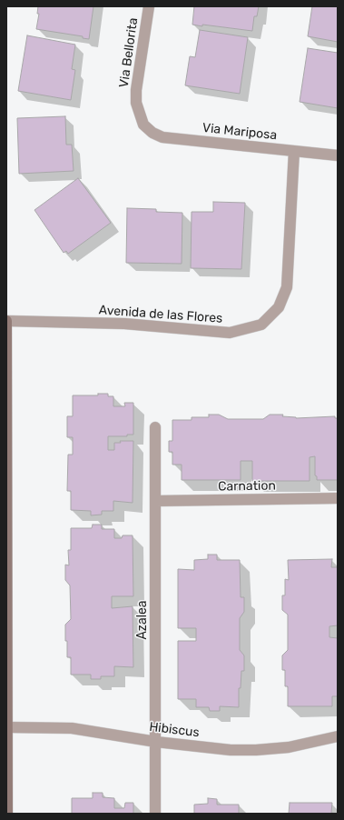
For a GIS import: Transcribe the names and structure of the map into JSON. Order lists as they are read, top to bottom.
{
  "streets": {
    "street": [
      "Via Bellorita",
      "Via Mariposa",
      "Avenida de las Flores",
      "Carnation",
      "Azalea",
      "Hibiscus"
    ]
  },
  "crossings": [
    ["Via Bellorita", "Via Mariposa"],
    ["Via Mariposa", "Avenida de las Flores"],
    ["Carnation", "Azalea"],
    ["Azalea", "Hibiscus"]
  ]
}
